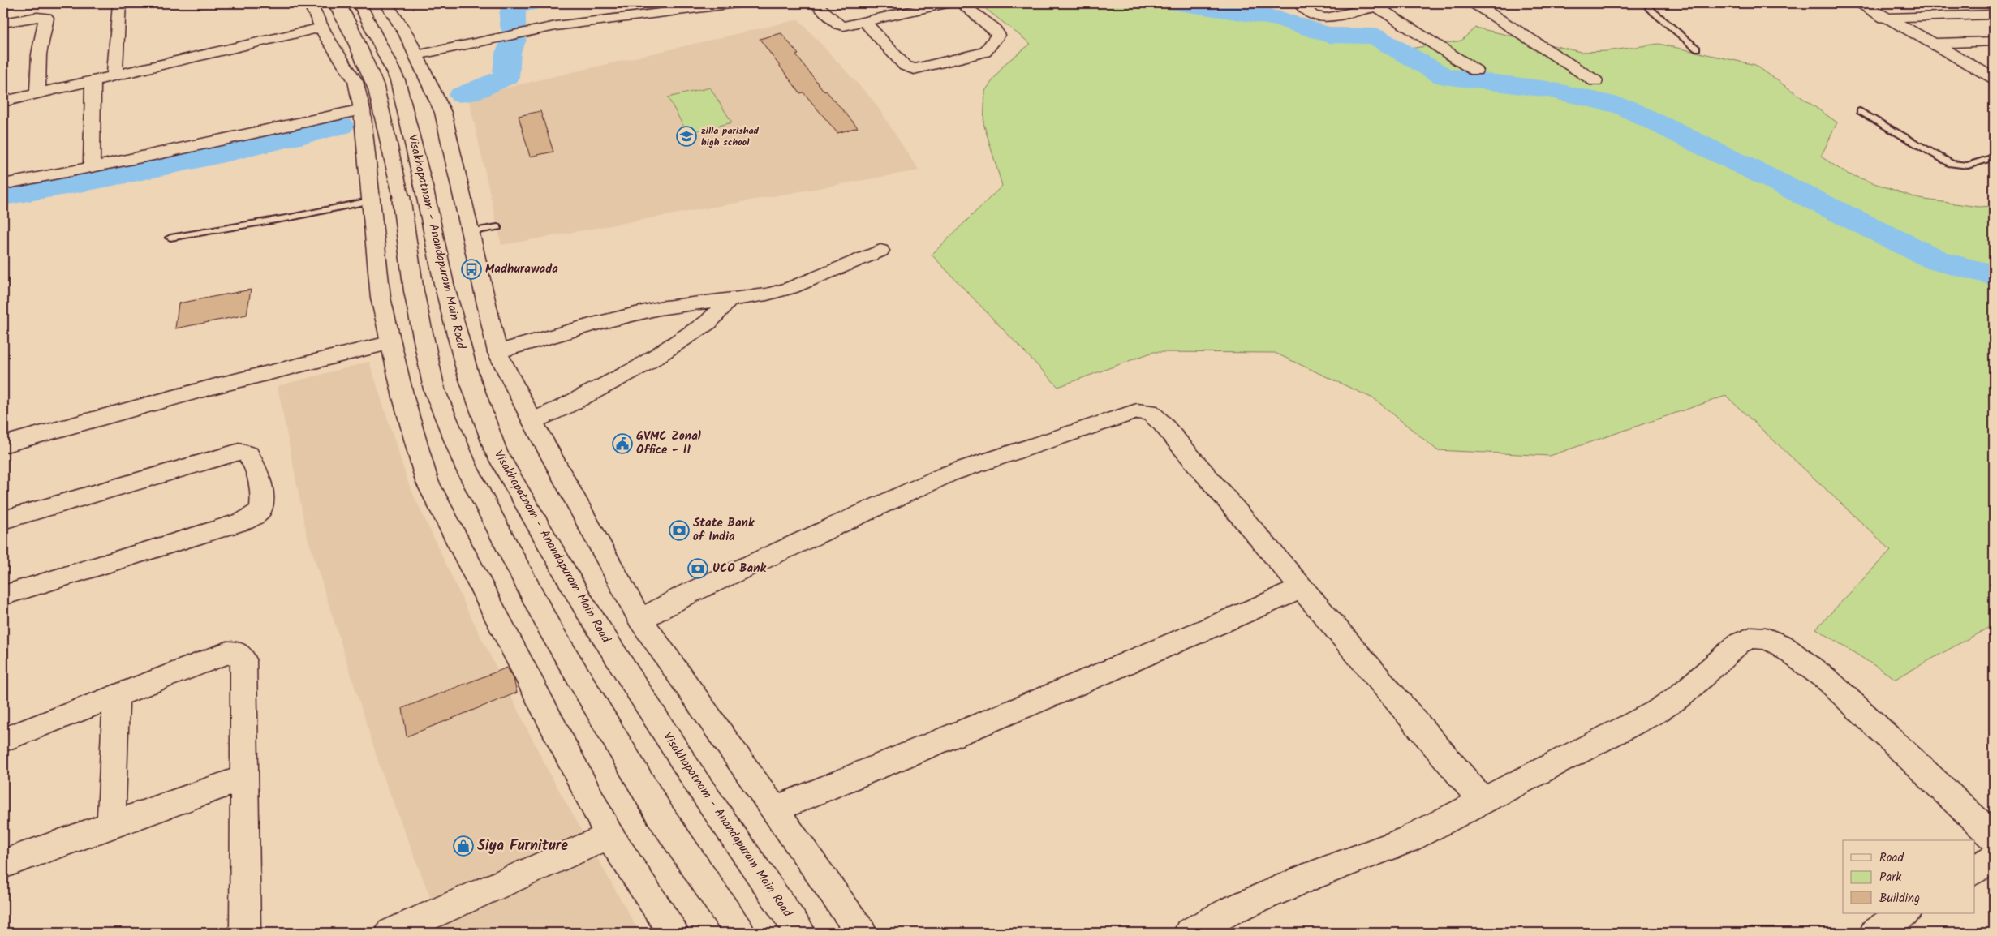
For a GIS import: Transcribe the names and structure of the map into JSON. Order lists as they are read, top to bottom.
{
  "streets": {
    "street": ["Visakhapatnam - Anandapuram Main Road"]
  },
  "places": {
    "school or university": ["zilla parishad high school"],
    "bus stop": ["Madhurawada"],
    "public building": ["GVMC Zonal Office - II"],
    "bank": ["State Bank of India", "UCO Bank"],
    "shop": ["Siya Furniture"]
  },
  "legend": ["Road", "Park", "Building"]
}
